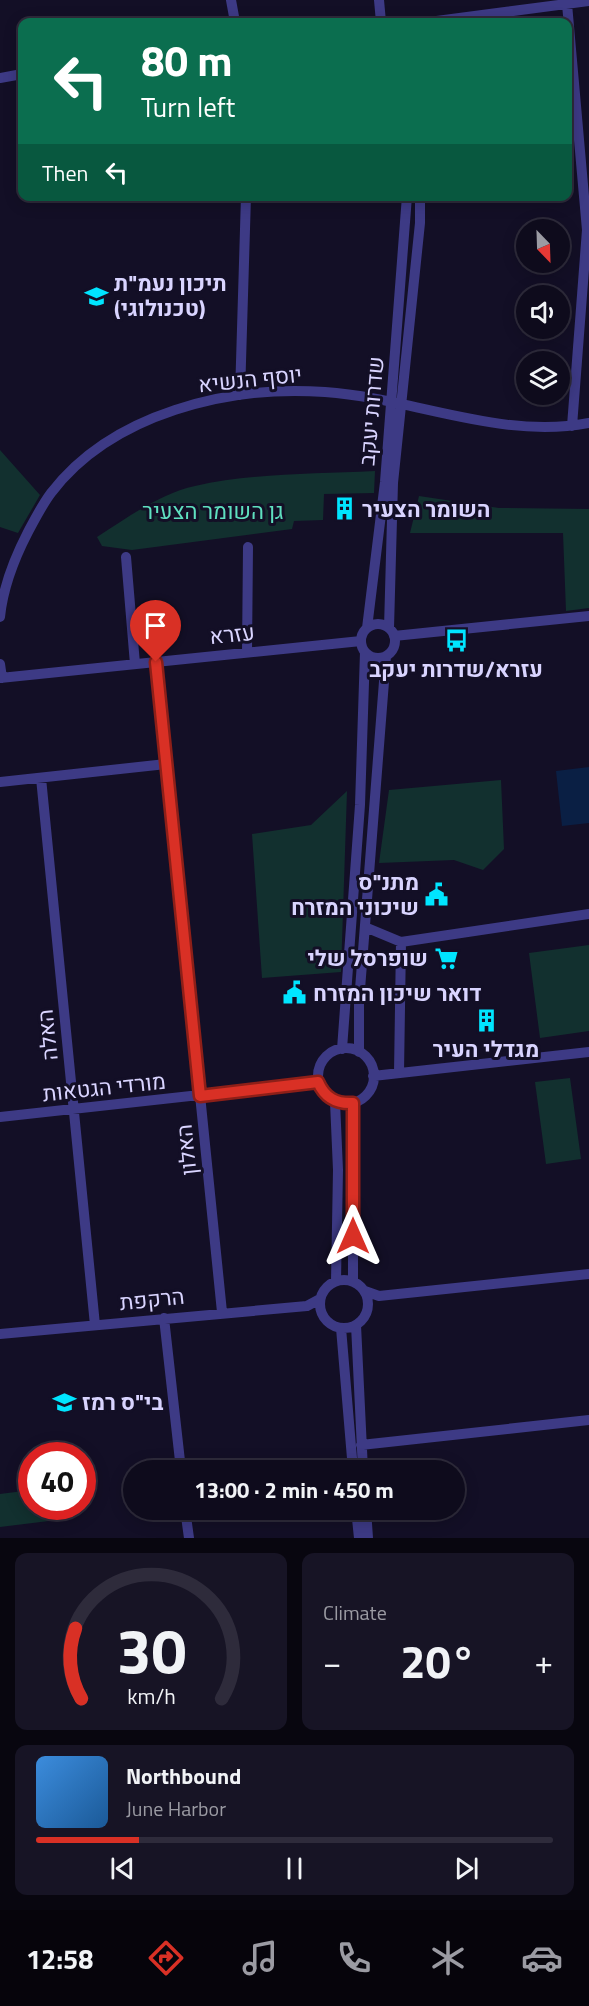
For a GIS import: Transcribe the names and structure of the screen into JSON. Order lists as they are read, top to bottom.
{
  "streets": {
    "street": [
      "יוסף הנשיא",
      "שדרות יעקב",
      "עזרא",
      "האלה",
      "מורדי הגטאות",
      "האלון",
      "הרקפת"
    ]
  },
  "crossings": [
    ["יוסף הנשיא", "שדרות יעקב"],
    ["שדרות יעקב", "עזרא"],
    ["עזרא", "האלון"],
    ["האלה", "מורדי הגטאות"],
    ["האלה", "הרקפת"],
    ["מורדי הגטאות", "האלון"],
    ["האלון", "הרקפת"]
  ],
  "parks": ["גן השומר הצעיר"],
  "places": {
    "school or university": ["תיכון נעמ\"ת (טכנולוגי)", "בי\"ס רמז"],
    "building": ["השומר הצעיר", "מגדלי העיר"],
    "bus stop": ["עזרא/שדרות יעקב"],
    "public building": ["מתנ\"ס שיכוני המזרח", "דואר שיכון המזרח"],
    "supermarket": ["שופרסל שלי"]
  },
  "north": "bottom right",
  "page": {
    "turn": ["80 m", "Turn left"],
    "then": "Then",
    "limit": "40",
    "trip": "13:00 · 2 min · 450 m",
    "tile": "Climate",
    "heat": ["−", "20°", "+"],
    "song": ["Northbound", "June Harbor"],
    "tabs": "12:58",
    "gauge": ["30", "km/h"]
  }
}
